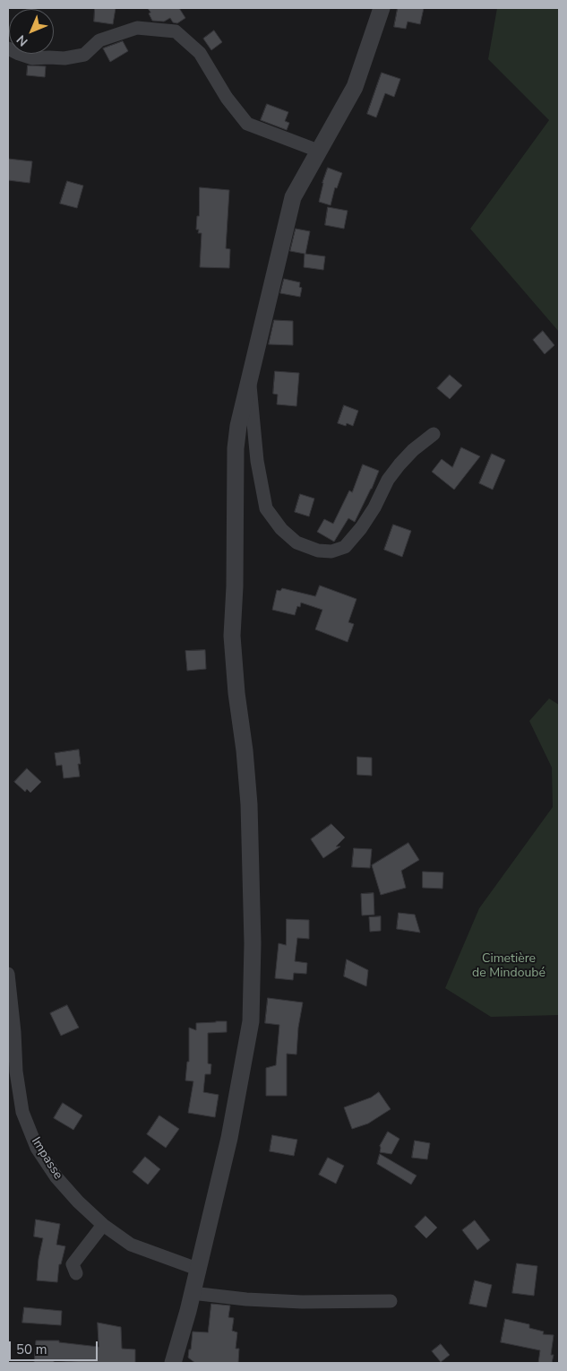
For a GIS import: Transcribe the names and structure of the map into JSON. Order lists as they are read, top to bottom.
{
  "streets": {
    "street": ["Impasse"]
  },
  "parks": ["Cimetière de Mindoubé"],
  "scale_bar": "50 m",
  "north": "bottom left"
}
